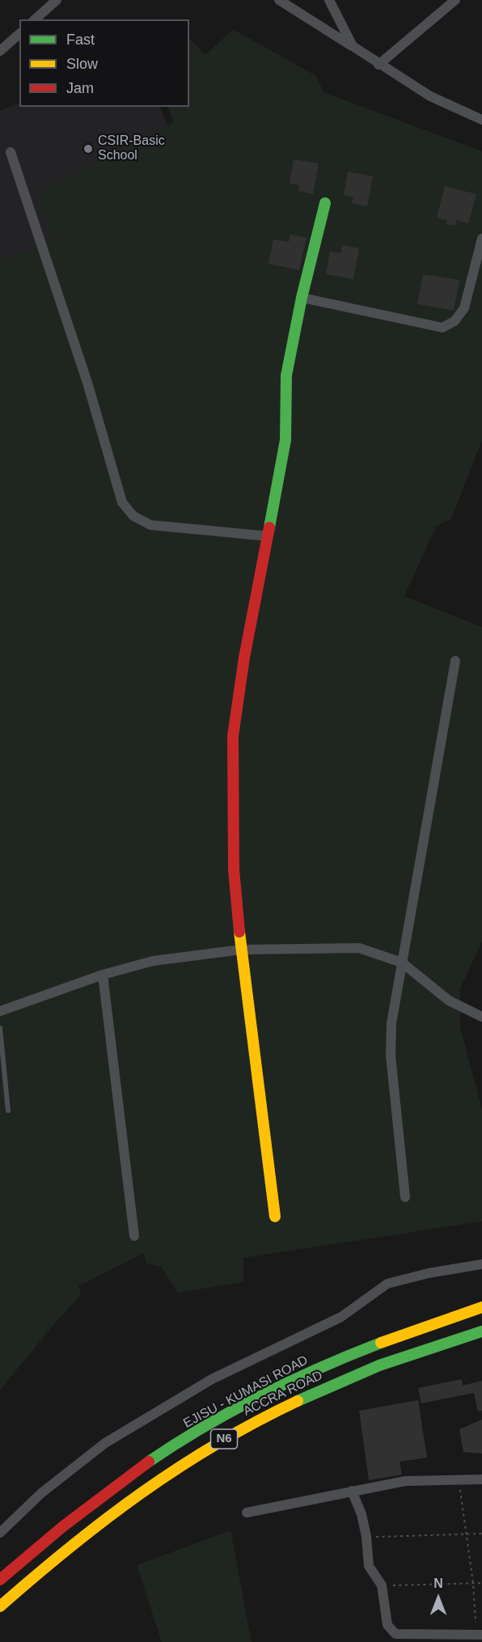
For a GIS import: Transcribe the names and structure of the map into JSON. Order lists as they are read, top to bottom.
{
  "streets": {
    "main road": ["EJISU - KUMASI ROAD", "ACCRA ROAD", "N6"]
  },
  "places": ["CSIR-Basic School"],
  "legend": ["Fast", "Slow", "Jam"],
  "north": "top"
}
